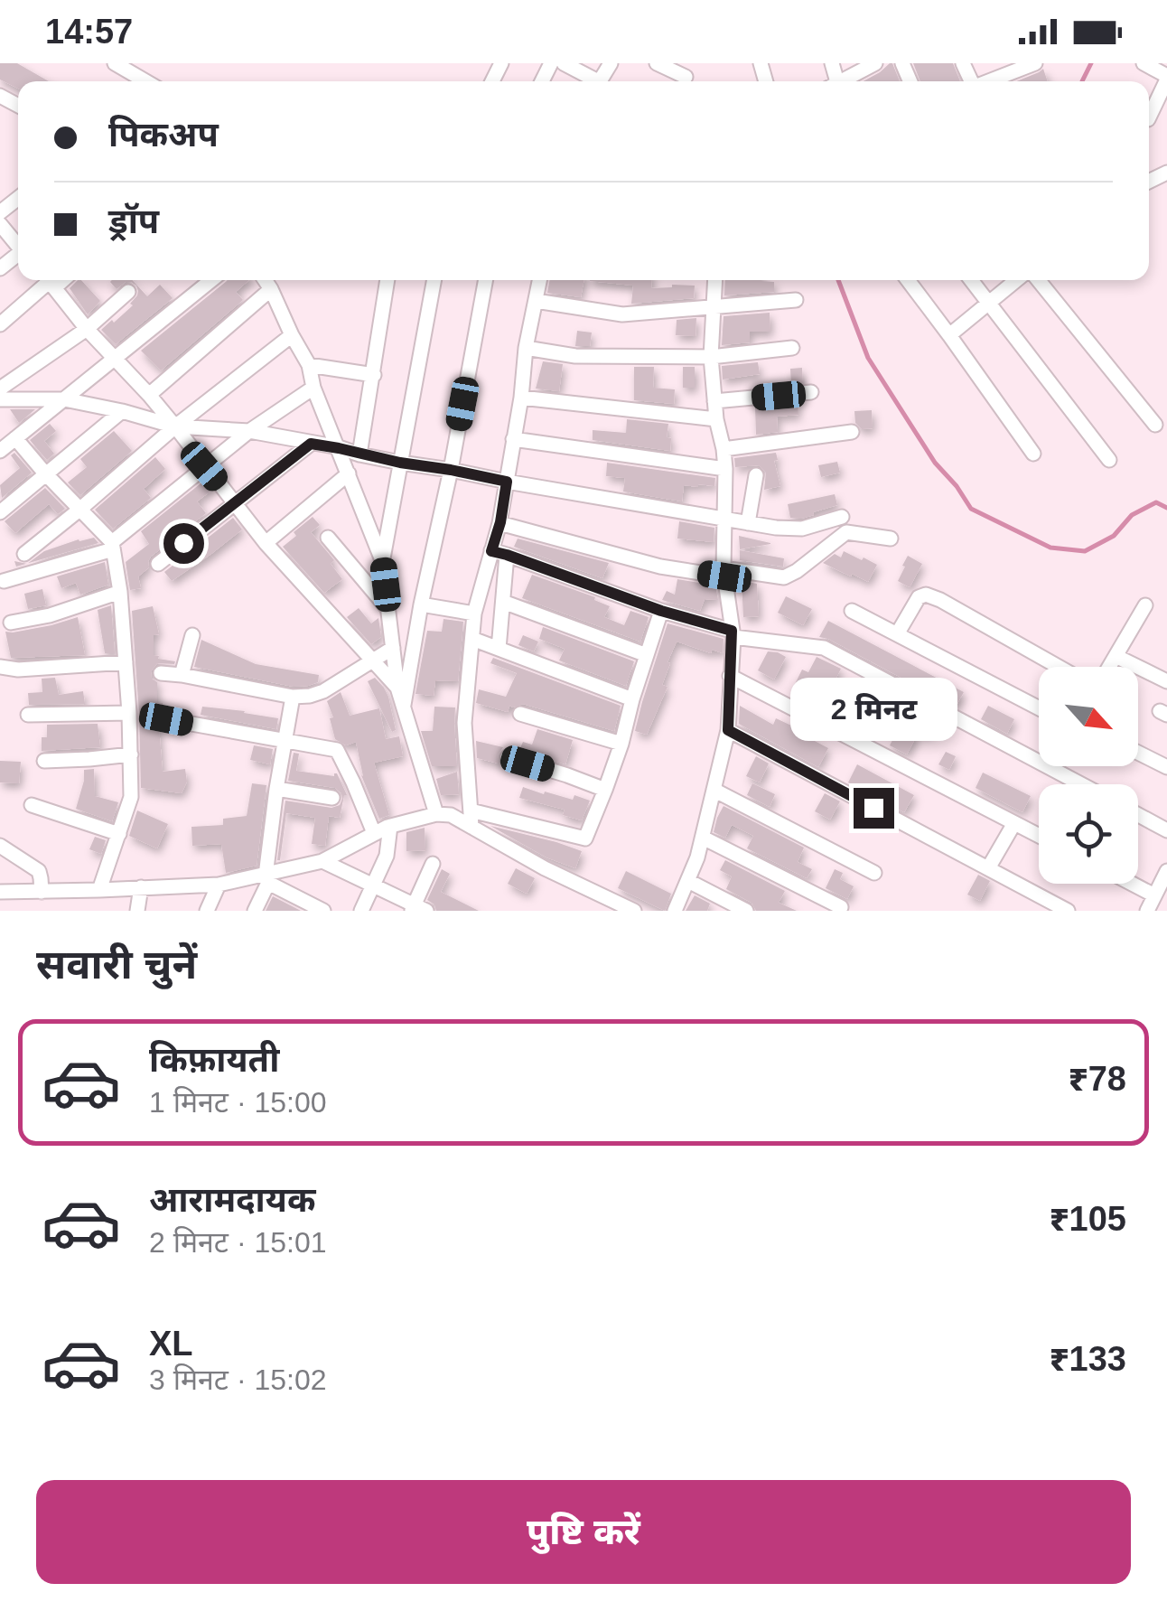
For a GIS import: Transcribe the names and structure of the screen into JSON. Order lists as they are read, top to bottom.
{
  "north": "bottom right",
  "page": {
    "status": "14:57",
    "banner": ["पिकअप", "ड्रॉप"],
    "bubble": "2 मिनट",
    "heading": "सवारी चुनें",
    "list": [
      {
        "name": "किफ़ायती",
        "note": "1 मिनट · 15:00",
        "value": "₹78"
      },
      {
        "name": "आरामदायक",
        "note": "2 मिनट · 15:01",
        "value": "₹105"
      },
      {
        "name": "XL",
        "note": "3 मिनट · 15:02",
        "value": "₹133"
      }
    ],
    "buttons": "पुष्टि करें"
  }
}
